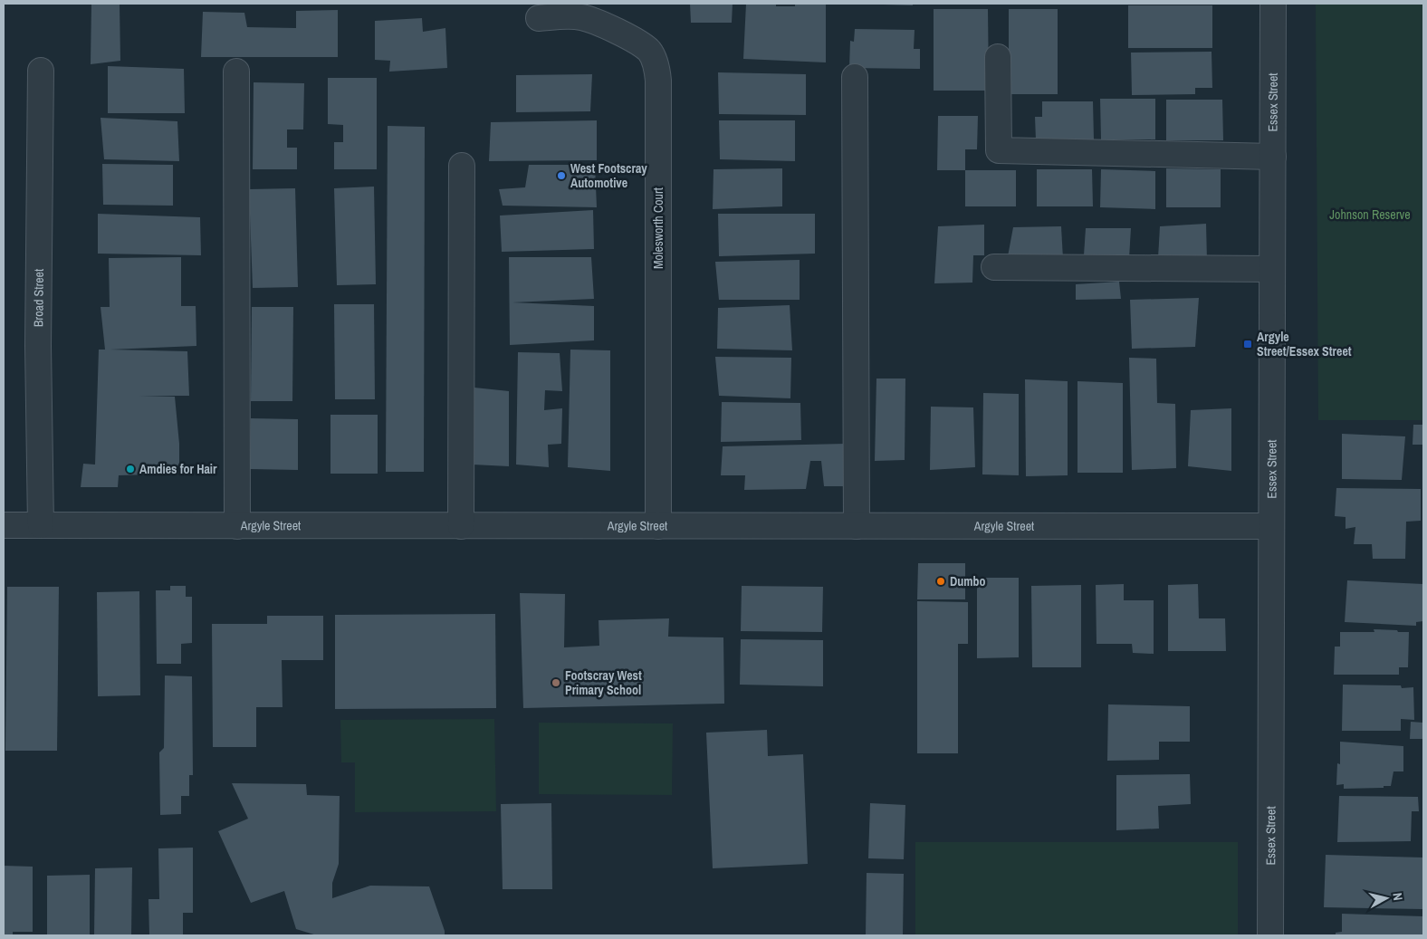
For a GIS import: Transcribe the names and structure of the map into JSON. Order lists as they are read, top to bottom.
{
  "streets": {
    "street": [
      "Essex Street",
      "Molesworth Court",
      "Broad Street",
      "Argyle Street"
    ]
  },
  "crossings": [
    ["Essex Street", "Argyle Street"],
    ["Molesworth Court", "Argyle Street"],
    ["Broad Street", "Argyle Street"]
  ],
  "parks": ["Johnson Reserve"],
  "places": {
    "other": [
      "West Footscray Automotive",
      "Amdies for Hair",
      "Dumbo",
      "Footscray West Primary School"
    ],
    "transit": ["Argyle Street/Essex Street"]
  },
  "north": "right"
}
